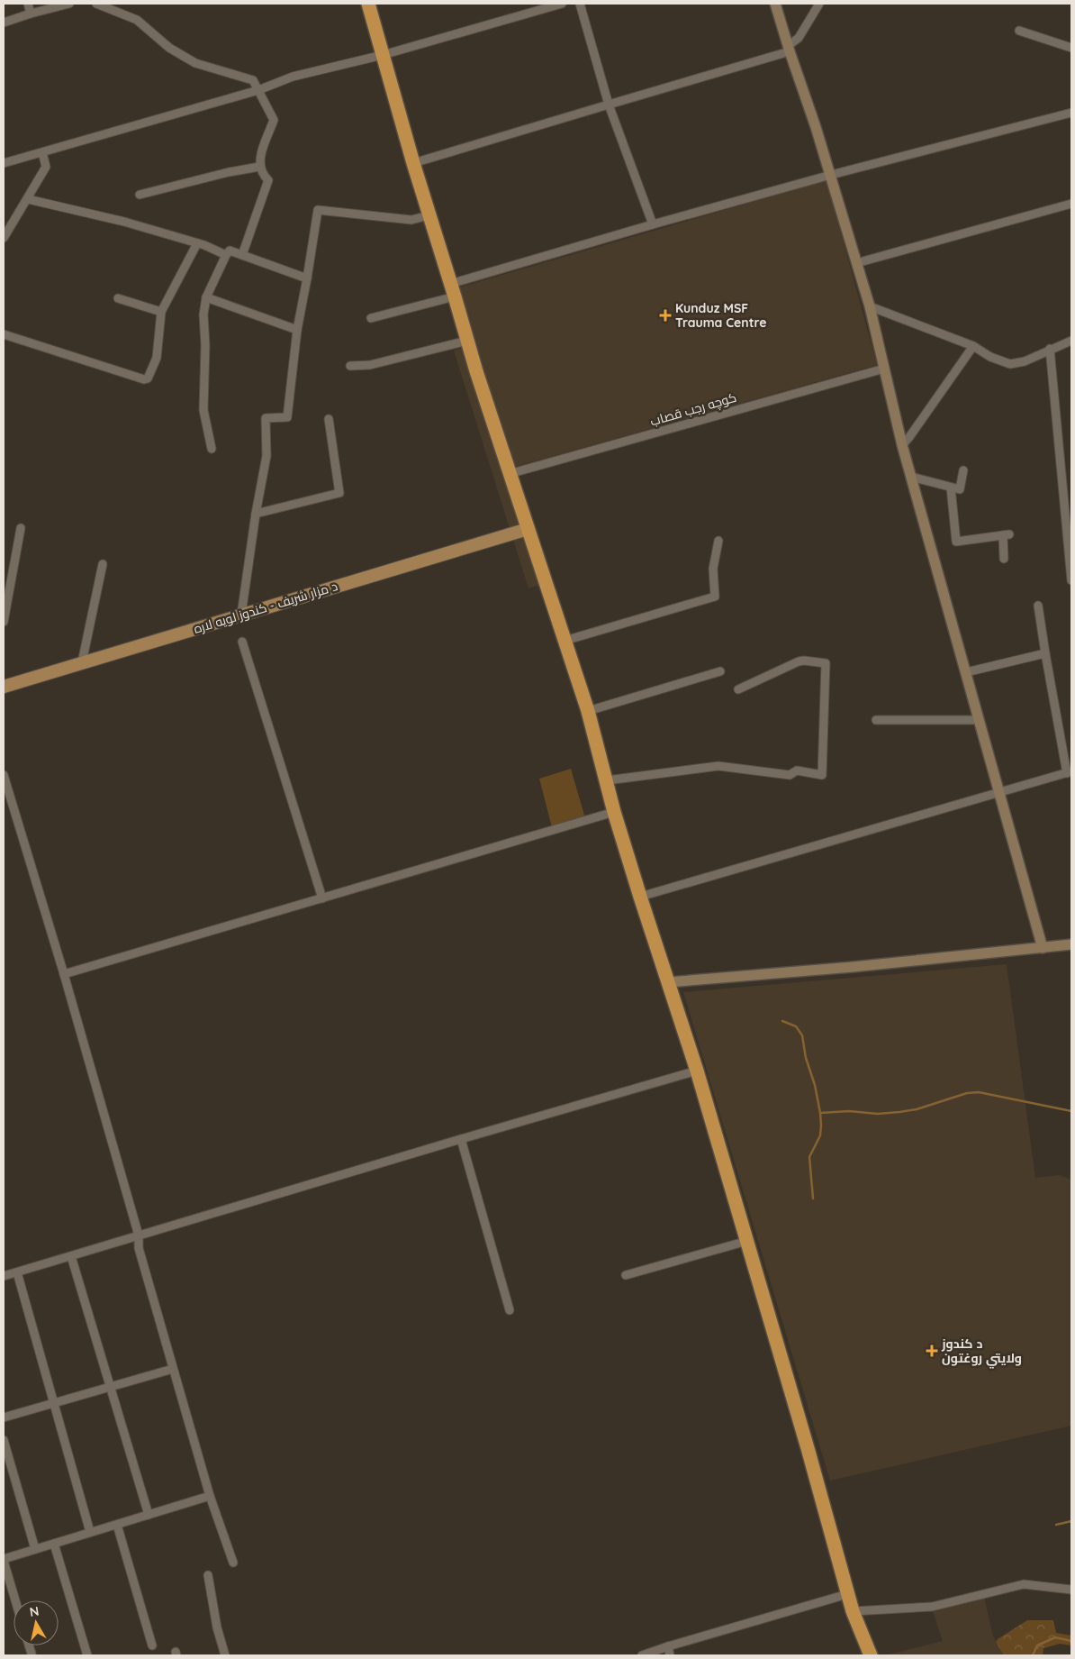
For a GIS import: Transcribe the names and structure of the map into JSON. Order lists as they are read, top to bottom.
{
  "streets": {
    "main road": ["د مزار شریف - کندوز لویه لاره"],
    "street": ["کوچه رجب قصاب"]
  },
  "places": {
    "health": ["Kunduz MSF Trauma Centre", "د کندوز ولایتي روغتون"]
  },
  "north": "top"
}
